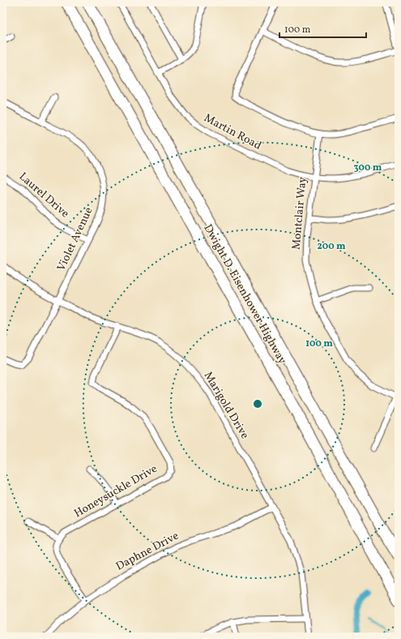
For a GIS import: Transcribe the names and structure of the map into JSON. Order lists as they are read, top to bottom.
{
  "streets": {
    "highway": ["Dwight D. Eisenhower Highway"],
    "street": [
      "Martin Road",
      "Laurel Drive",
      "Montclair Way",
      "Violet Avenue",
      "Marigold Drive",
      "Honeysuckle Drive",
      "Daphne Drive"
    ]
  },
  "crossings": [
    ["Martin Road", "Montclair Way"],
    ["Laurel Drive", "Violet Avenue"],
    ["Violet Avenue", "Marigold Drive"],
    ["Marigold Drive", "Honeysuckle Drive"],
    ["Marigold Drive", "Daphne Drive"]
  ],
  "scale_bar": "100 m",
  "rings": ["300 m", "200 m", "100 m"]
}
